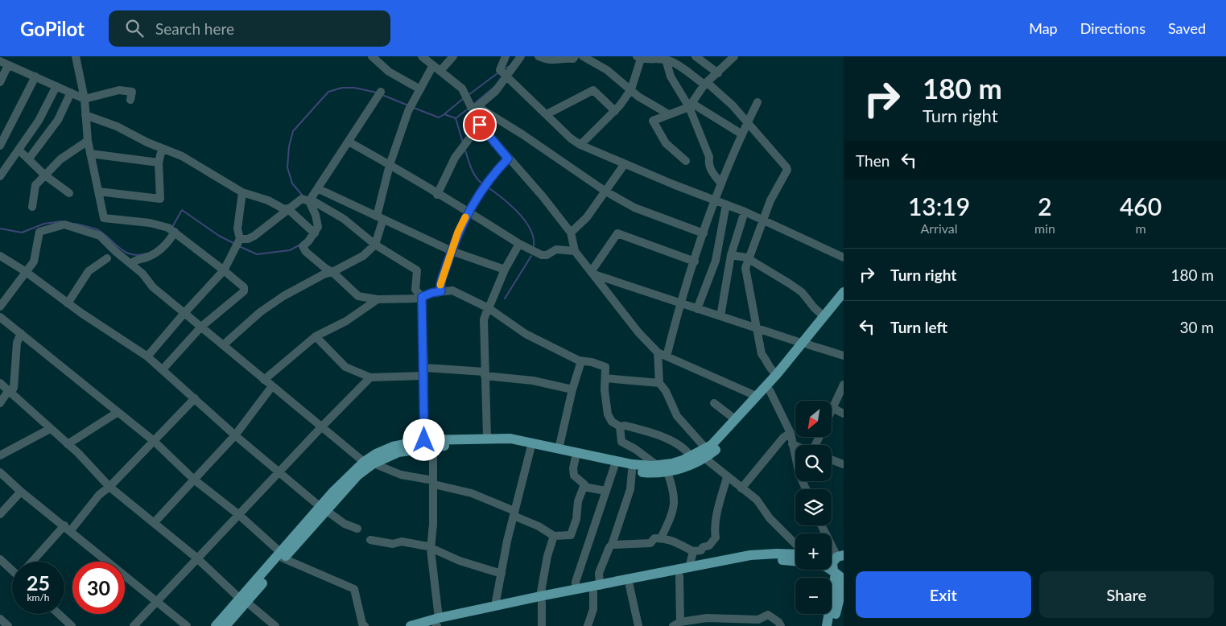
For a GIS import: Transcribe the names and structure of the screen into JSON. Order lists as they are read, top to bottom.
{
  "north": "bottom left",
  "page": {
    "header": "GoPilot",
    "search": "Search here",
    "nav": ["Map", "Directions", "Saved"],
    "turn": ["180 m", "Turn right"],
    "then": "Then",
    "eta": [
      "13:19",
      "Arrival",
      "2",
      "min",
      "460",
      "m"
    ],
    "list": [
      {
        "name": "Turn right",
        "value": "180 m"
      },
      {
        "name": "Turn left",
        "value": "30 m"
      }
    ],
    "map_buttons": ["+", "−"],
    "speed": "25 km/h",
    "limit": "30",
    "buttons": ["Exit", "Share"]
  }
}
